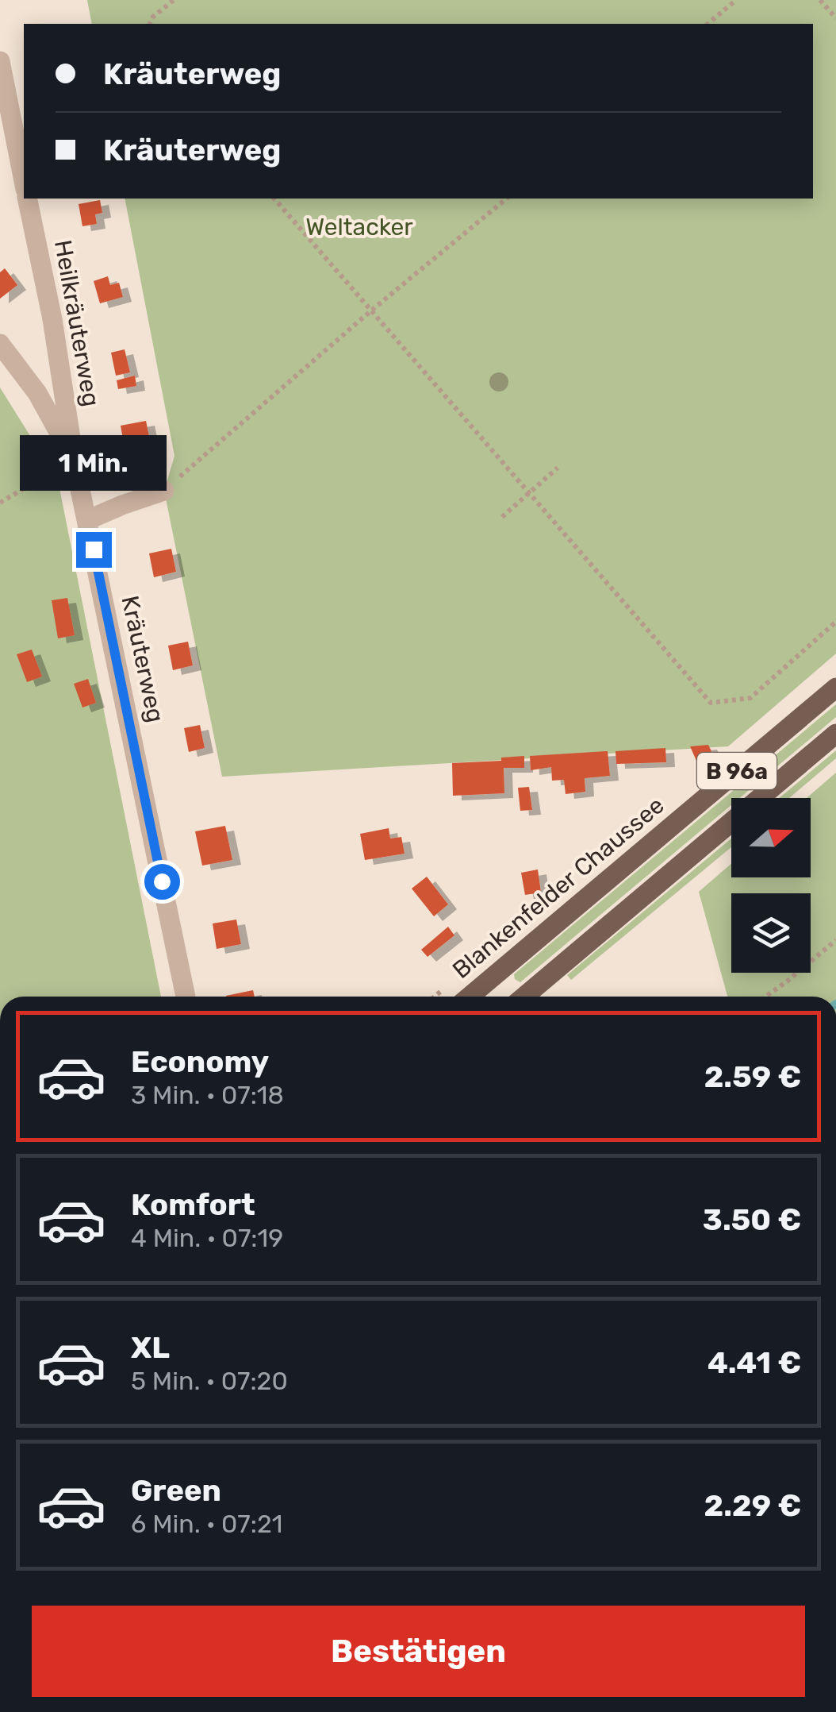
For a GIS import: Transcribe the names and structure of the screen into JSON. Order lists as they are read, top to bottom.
{
  "streets": {
    "main road": ["B 96a", "Blankenfelder Chaussee"],
    "lane": ["Heilkräuterweg", "Kräuterweg"]
  },
  "crossings": [
    ["Heilkräuterweg", "Kräuterweg"]
  ],
  "parks": ["Weltacker"],
  "north": "right",
  "page": {
    "banner": ["Kräuterweg", "Kräuterweg"],
    "bubble": "1 Min.",
    "list": [
      {
        "name": "Economy",
        "note": "3 Min. · 07:18",
        "value": "2.59 €"
      },
      {
        "name": "Komfort",
        "note": "4 Min. · 07:19",
        "value": "3.50 €"
      },
      {
        "name": "XL",
        "note": "5 Min. · 07:20",
        "value": "4.41 €"
      },
      {
        "name": "Green",
        "note": "6 Min. · 07:21",
        "value": "2.29 €"
      }
    ],
    "buttons": "Bestätigen"
  }
}
